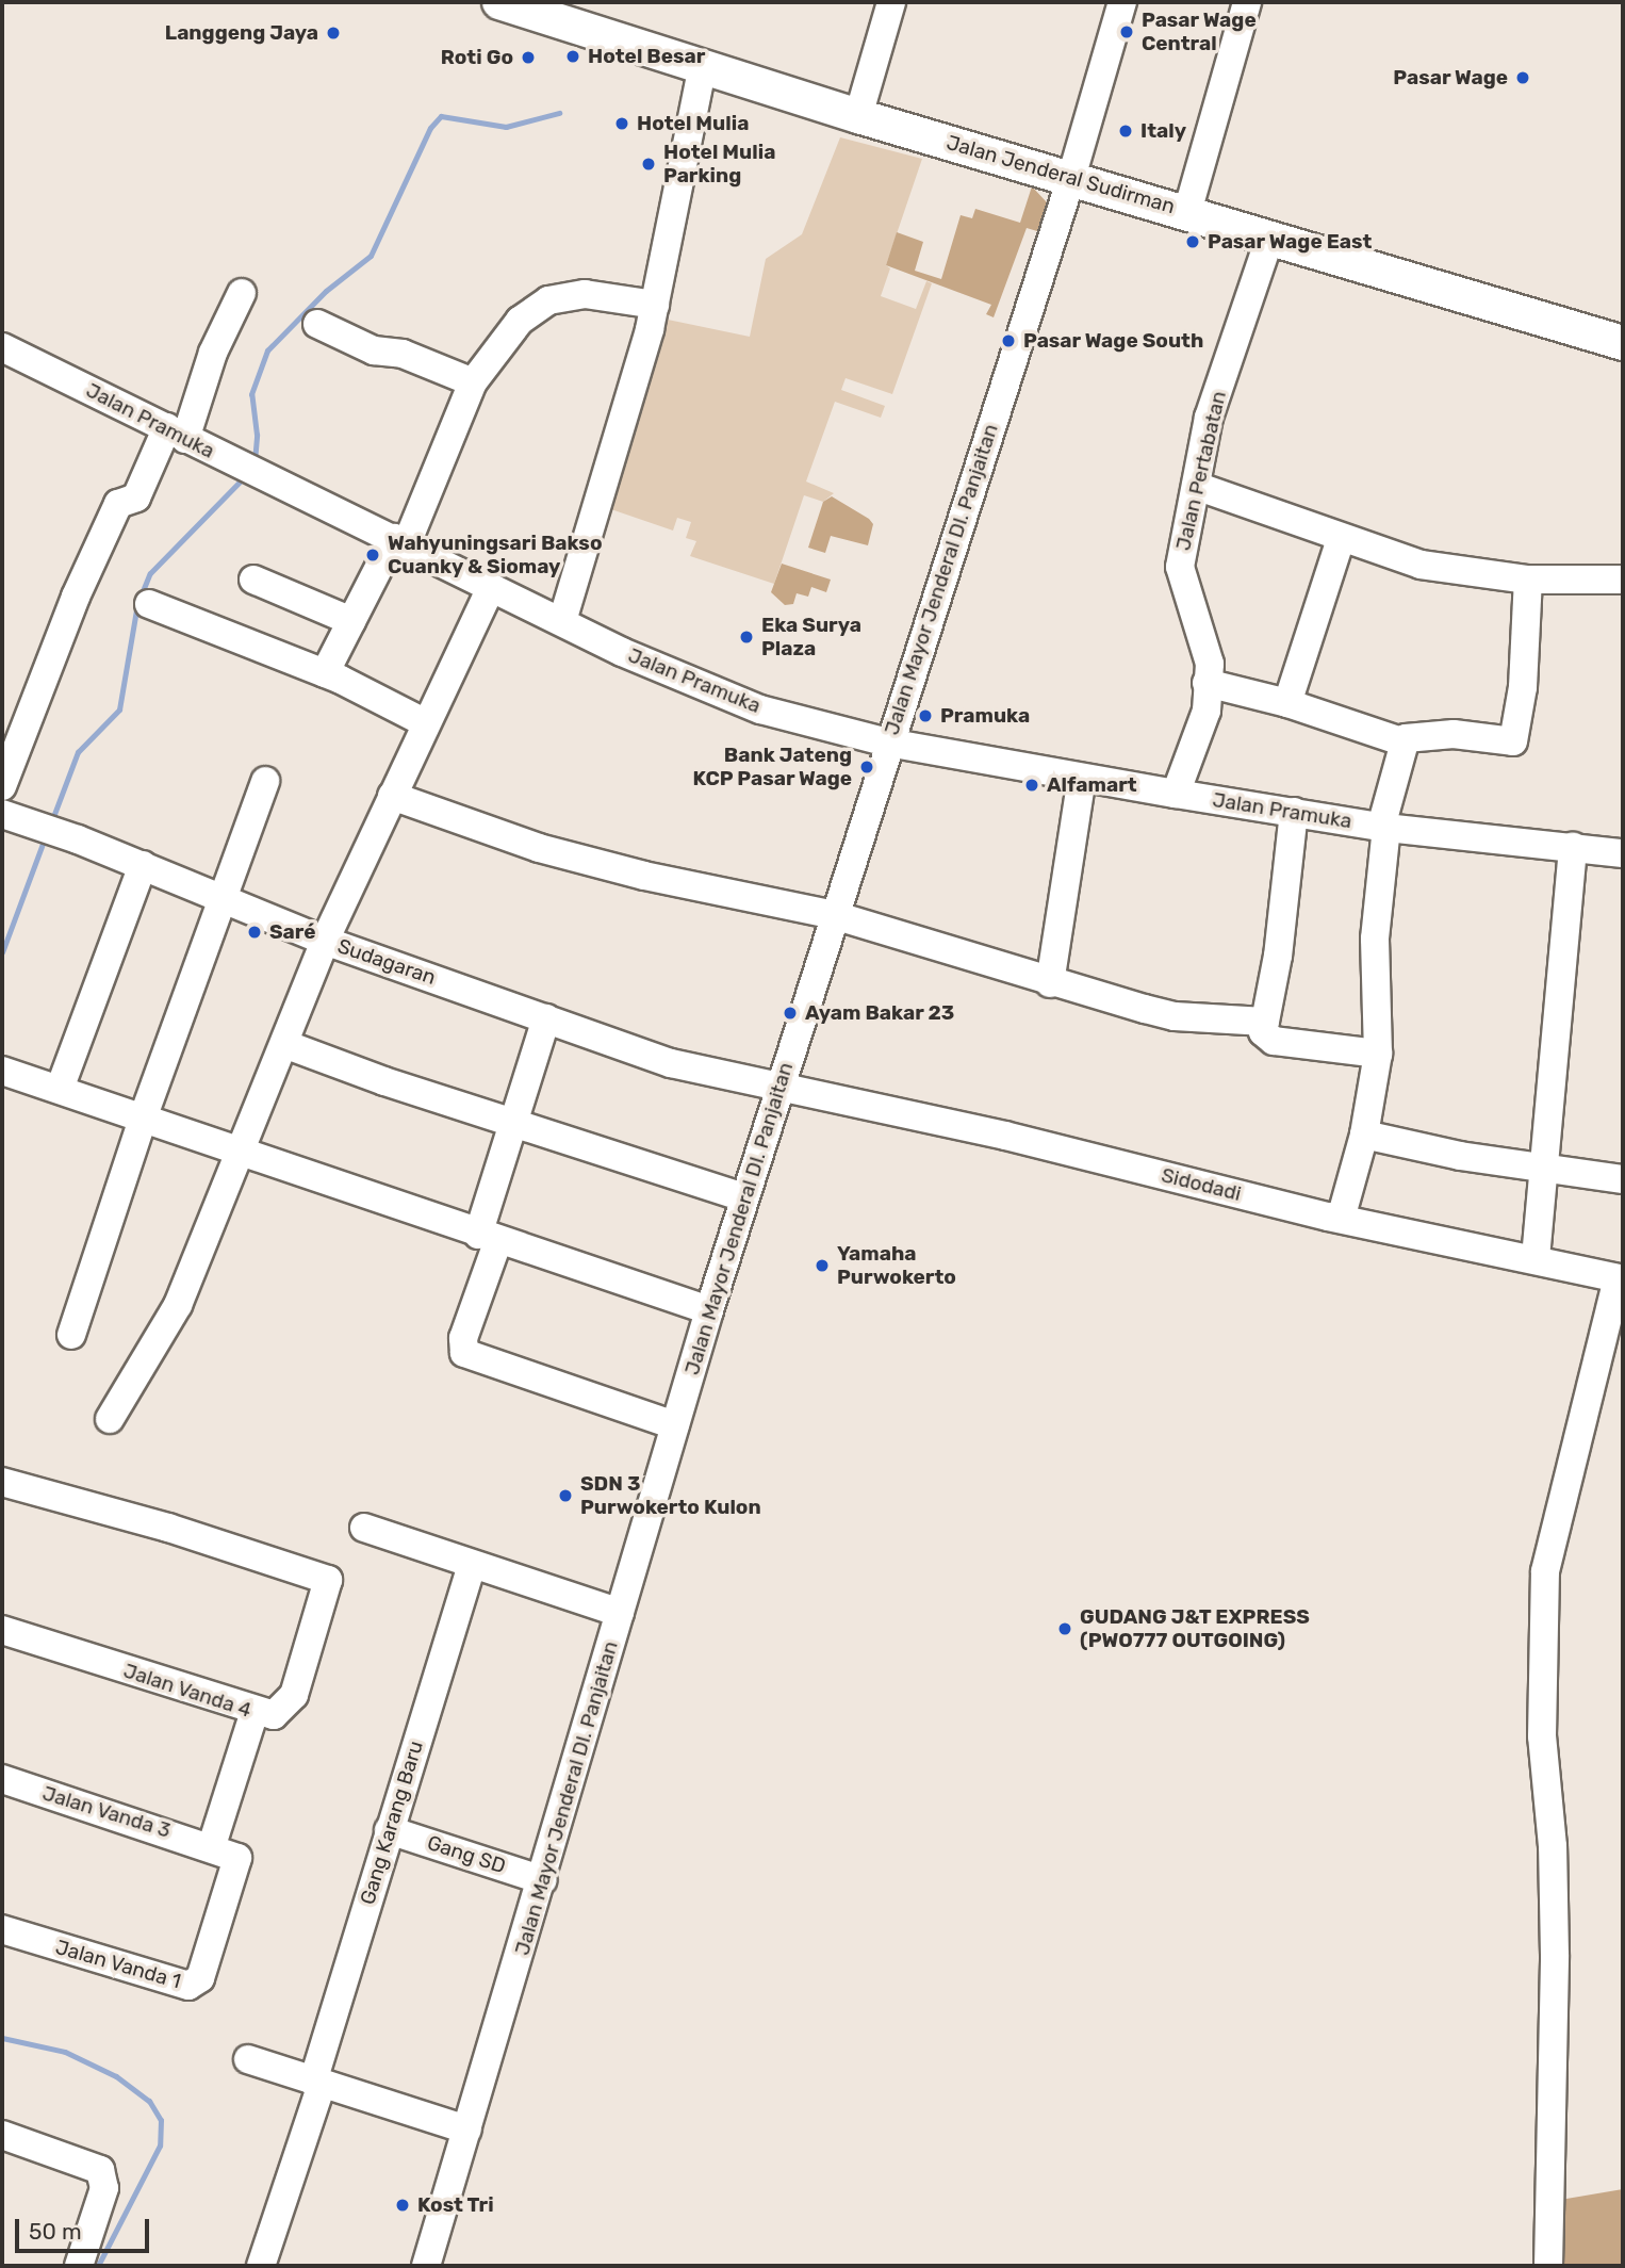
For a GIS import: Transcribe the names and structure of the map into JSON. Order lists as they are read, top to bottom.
{
  "streets": {
    "main road": ["Jalan Jenderal Sudirman"],
    "street": [
      "Jalan Pramuka",
      "Jalan Pertabatan",
      "Jalan Mayor Jenderal DI. Panjaitan",
      "Sudagaran",
      "Sidodadi",
      "Jalan Vanda 4",
      "Jalan Vanda 3",
      "Gang Karang Baru",
      "Gang SD",
      "Jalan Vanda 1"
    ]
  },
  "crossings": [
    ["Jalan Jenderal Sudirman", "Jalan Pertabatan"],
    ["Jalan Jenderal Sudirman", "Jalan Mayor Jenderal DI. Panjaitan"],
    ["Jalan Pramuka", "Jalan Pertabatan"],
    ["Jalan Pramuka", "Jalan Mayor Jenderal DI. Panjaitan"],
    ["Jalan Mayor Jenderal DI. Panjaitan", "Sudagaran"],
    ["Jalan Mayor Jenderal DI. Panjaitan", "Sidodadi"],
    ["Jalan Mayor Jenderal DI. Panjaitan", "Gang SD"],
    ["Sudagaran", "Sidodadi"],
    ["Jalan Vanda 3", "Jalan Vanda 1"],
    ["Gang Karang Baru", "Gang SD"]
  ],
  "places": [
    "Pasar Wage Central",
    "Langgeng Jaya",
    "Hotel Besar",
    "Roti Go",
    "Pasar Wage",
    "Hotel Mulia",
    "Italy",
    "Hotel Mulia Parking",
    "Pasar Wage East",
    "Pasar Wage South",
    "Wahyuningsari Bakso Cuanky & Siomay",
    "Eka Surya Plaza",
    "Pramuka",
    "Bank Jateng KCP Pasar Wage",
    "Alfamart",
    "Saré",
    "Ayam Bakar 23",
    "Yamaha Purwokerto",
    "SDN 3 Purwokerto Kulon",
    "GUDANG J&T EXPRESS (PWO777 OUTGOING)",
    "Kost Tri"
  ],
  "scale_bar": "50 m"
}
